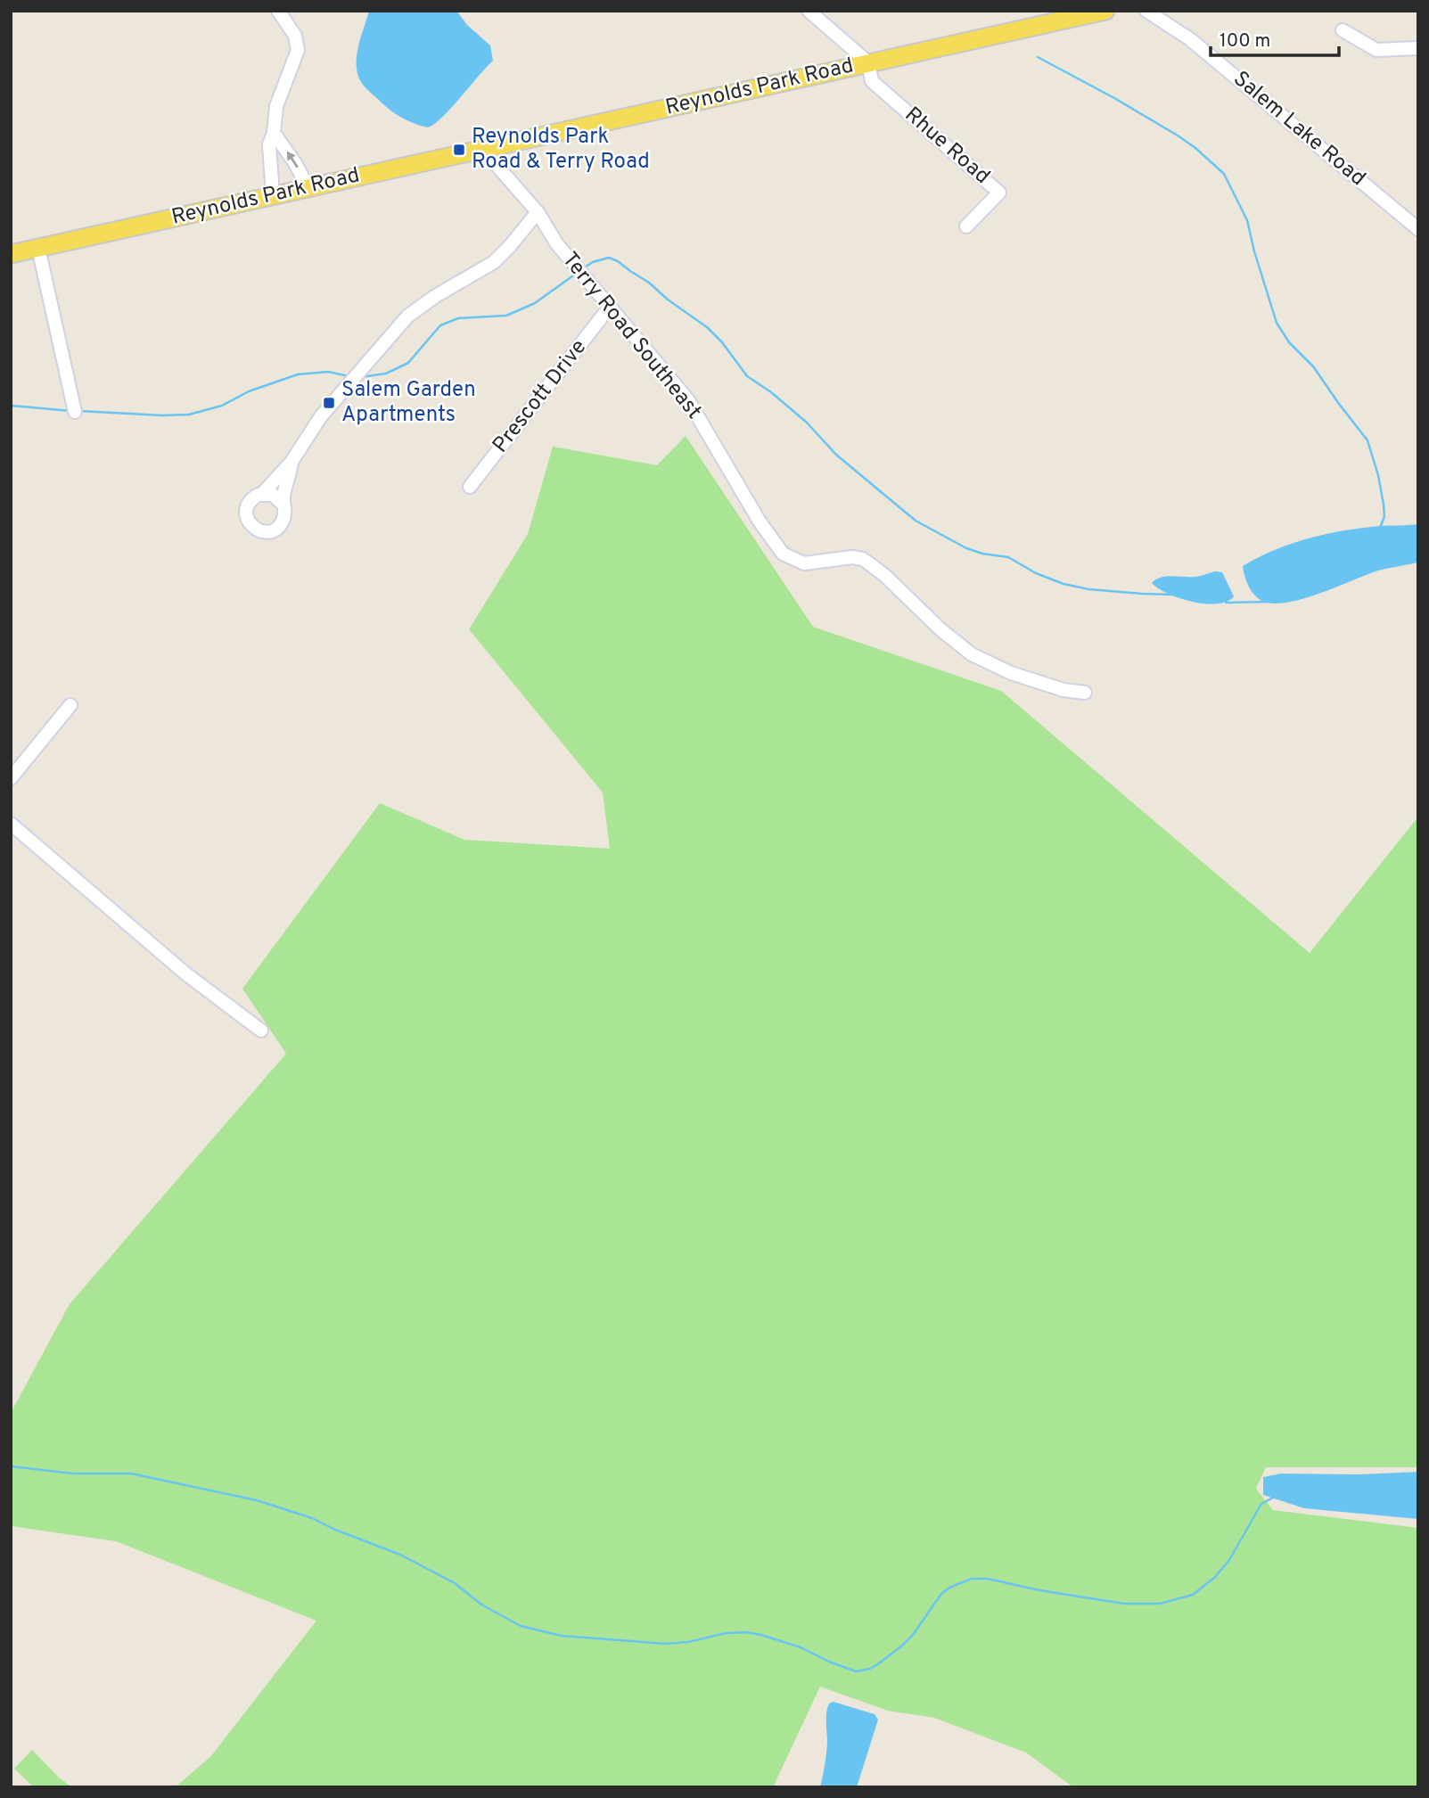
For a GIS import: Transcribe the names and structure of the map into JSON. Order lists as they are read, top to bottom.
{
  "streets": {
    "main road": ["Reynolds Park Road"],
    "street": [
      "Salem Lake Road",
      "Rhue Road",
      "Terry Road Southeast",
      "Prescott Drive"
    ]
  },
  "crossings": [
    ["Reynolds Park Road", "Rhue Road"],
    ["Reynolds Park Road", "Terry Road Southeast"],
    ["Terry Road Southeast", "Prescott Drive"]
  ],
  "places": {
    "transit": ["Reynolds Park Road & Terry Road", "Salem Garden Apartments"]
  },
  "scale_bar": "100 m"
}
